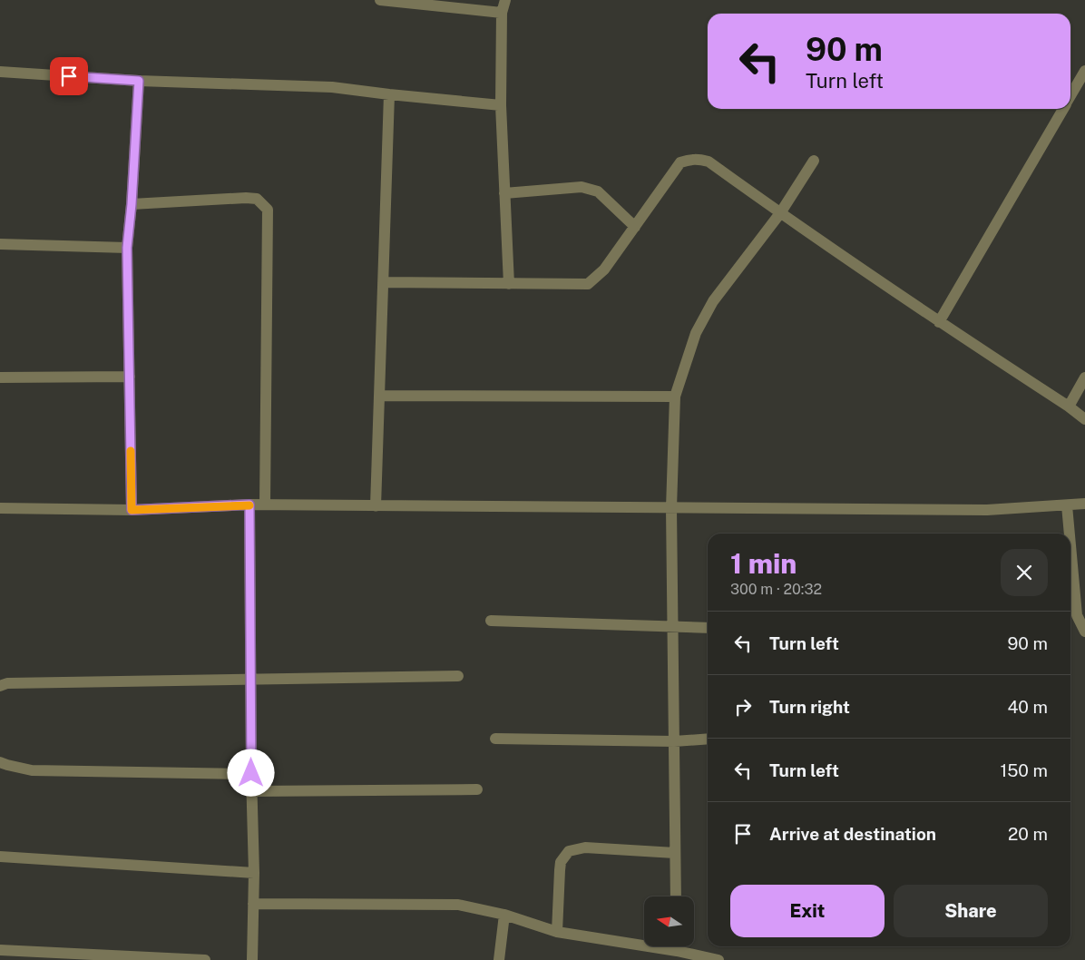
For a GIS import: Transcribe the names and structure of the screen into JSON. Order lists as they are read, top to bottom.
{
  "north": "left",
  "page": {
    "turn": ["90 m", "Turn left"],
    "heading": ["1 min", "300 m · 20:32"],
    "list": [
      {
        "name": "Turn left",
        "value": "90 m"
      },
      {
        "name": "Turn right",
        "value": "40 m"
      },
      {
        "name": "Turn left",
        "value": "150 m"
      },
      {
        "name": "Arrive at destination",
        "value": "20 m"
      }
    ],
    "buttons": ["Exit", "Share"]
  }
}
